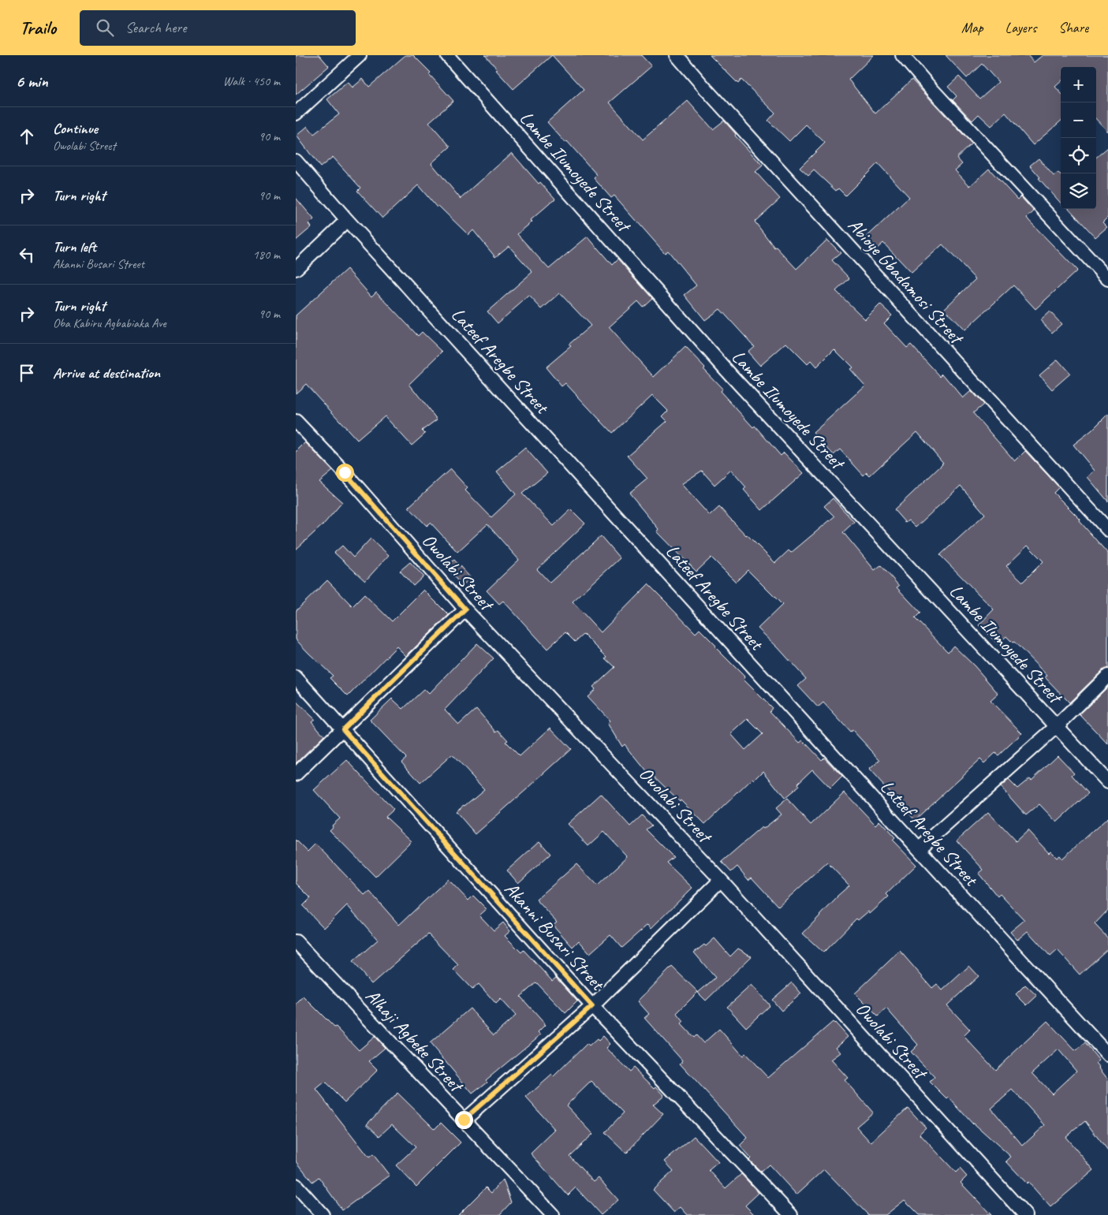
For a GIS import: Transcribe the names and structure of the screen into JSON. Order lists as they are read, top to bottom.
{
  "streets": {
    "street": [
      "Lambe Ilumoyede Street",
      "Abioye Gbadamosi Street",
      "Lateef Aregbe Street",
      "Owolabi Street",
      "Akanni Busari Street",
      "Alhaji Agbeke Street"
    ]
  },
  "page": {
    "header": "Trailo",
    "search": "Search here",
    "nav": ["Map", "Layers", "Share"],
    "heading": ["6 min", "Walk · 450 m"],
    "map_buttons": ["+", "−"],
    "list": [
      ["Continue", "Owolabi Street", "90 m"],
      ["Turn right", "90 m"],
      ["Turn left", "Akanni Busari Street", "180 m"],
      ["Turn right", "Oba Kabiru Agbabiaka Ave", "90 m"],
      "Arrive at destination"
    ]
  }
}
